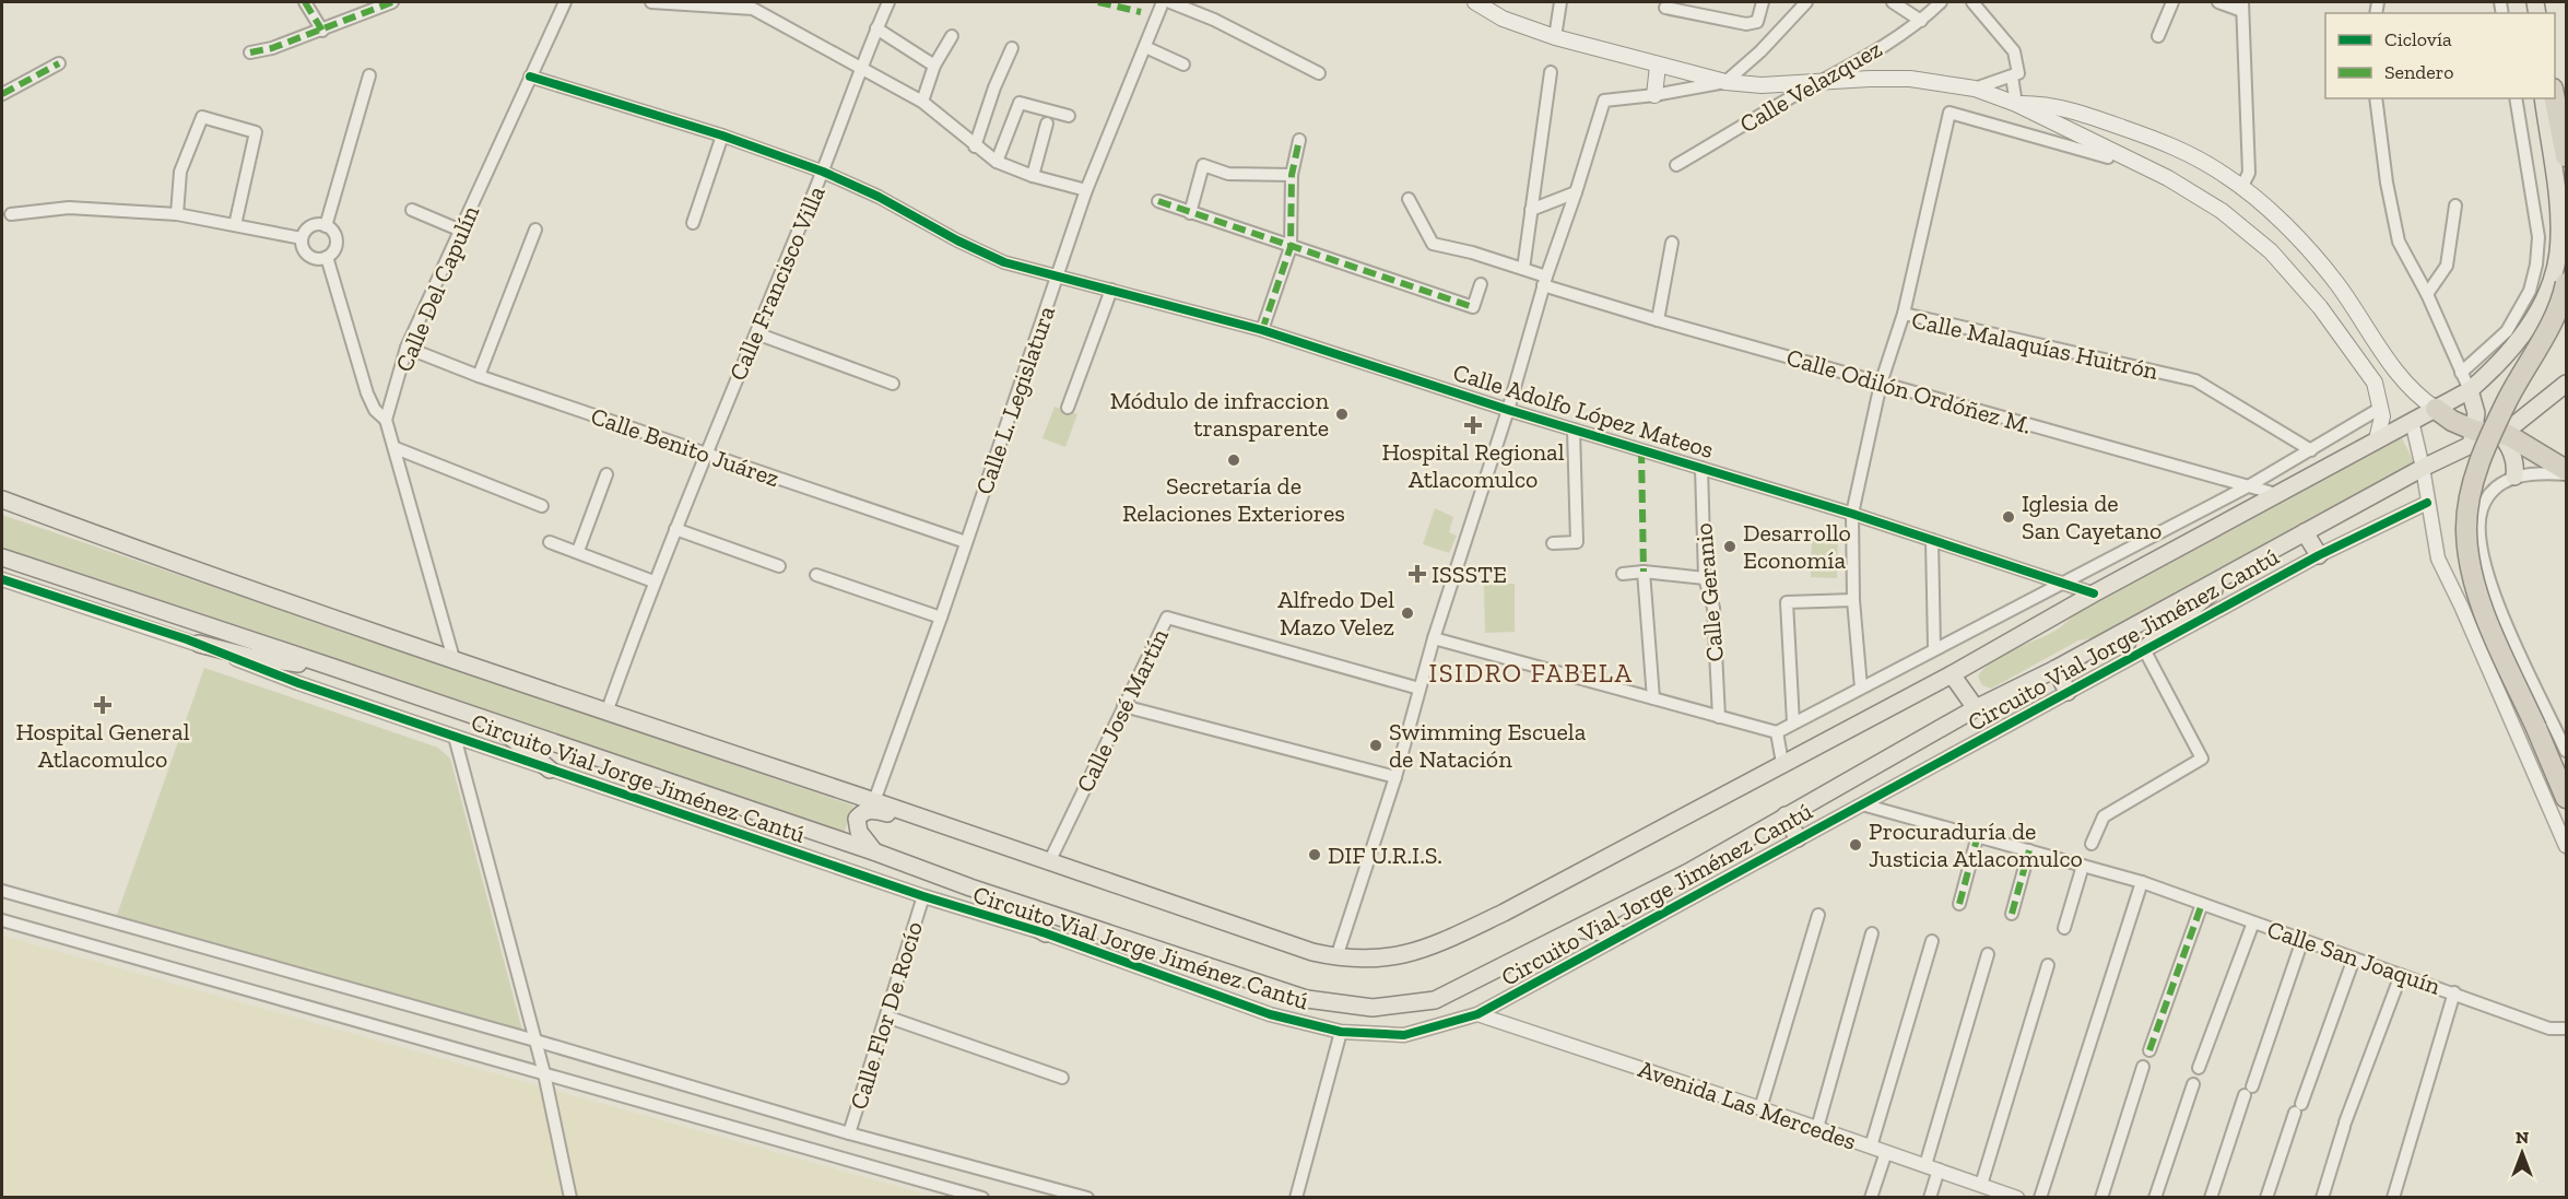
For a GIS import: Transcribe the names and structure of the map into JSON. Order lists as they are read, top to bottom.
{
  "streets": {
    "main road": ["Circuito Vial Jorge Jiménez Cantú"],
    "street": [
      "Calle Velazquez",
      "Calle Francisco Villa",
      "Calle Del Capulín",
      "Calle Malaquías Huitrón",
      "Calle Odilón Ordóñez M.",
      "Calle L. Legislatura",
      "Calle Adolfo López Mateos",
      "Calle Benito Juárez",
      "Calle Geranio",
      "Calle José Martín",
      "Calle San Joaquín",
      "Calle Flor De Rocío",
      "Avenida Las Mercedes"
    ]
  },
  "crossings": [
    ["Calle Francisco Villa", "Calle Adolfo López Mateos"],
    ["Calle Francisco Villa", "Calle Benito Juárez"],
    ["Calle Francisco Villa", "Circuito Vial Jorge Jiménez Cantú"],
    ["Calle Del Capulín", "Calle Adolfo López Mateos"],
    ["Calle Del Capulín", "Calle Benito Juárez"],
    ["Calle Malaquías Huitrón", "Calle Odilón Ordóñez M."],
    ["Calle Malaquías Huitrón", "Calle Adolfo López Mateos"],
    ["Calle Odilón Ordóñez M.", "Circuito Vial Jorge Jiménez Cantú"],
    ["Calle L. Legislatura", "Calle Adolfo López Mateos"],
    ["Calle L. Legislatura", "Calle Benito Juárez"],
    ["Calle L. Legislatura", "Circuito Vial Jorge Jiménez Cantú"],
    ["Calle Adolfo López Mateos", "Calle Geranio"],
    ["Calle Adolfo López Mateos", "Circuito Vial Jorge Jiménez Cantú"],
    ["Circuito Vial Jorge Jiménez Cantú", "Calle José Martín"],
    ["Circuito Vial Jorge Jiménez Cantú", "Calle San Joaquín"],
    ["Circuito Vial Jorge Jiménez Cantú", "Calle Flor De Rocío"],
    ["Circuito Vial Jorge Jiménez Cantú", "Avenida Las Mercedes"]
  ],
  "districts": ["ISIDRO FABELA"],
  "places": {
    "other": [
      "Módulo de infraccion transparente",
      "Secretaría de Relaciones Exteriores",
      "Iglesia de San Cayetano",
      "Desarrollo Economía",
      "Alfredo Del Mazo Velez",
      "Swimming Escuela de Natación",
      "Procuraduría de Justicia Atlacomulco",
      "DIF U.R.I.S."
    ],
    "health": ["Hospital Regional Atlacomulco", "ISSSTE", "Hospital General Atlacomulco"]
  },
  "legend": ["Ciclovía", "Sendero"],
  "north": "top"
}
